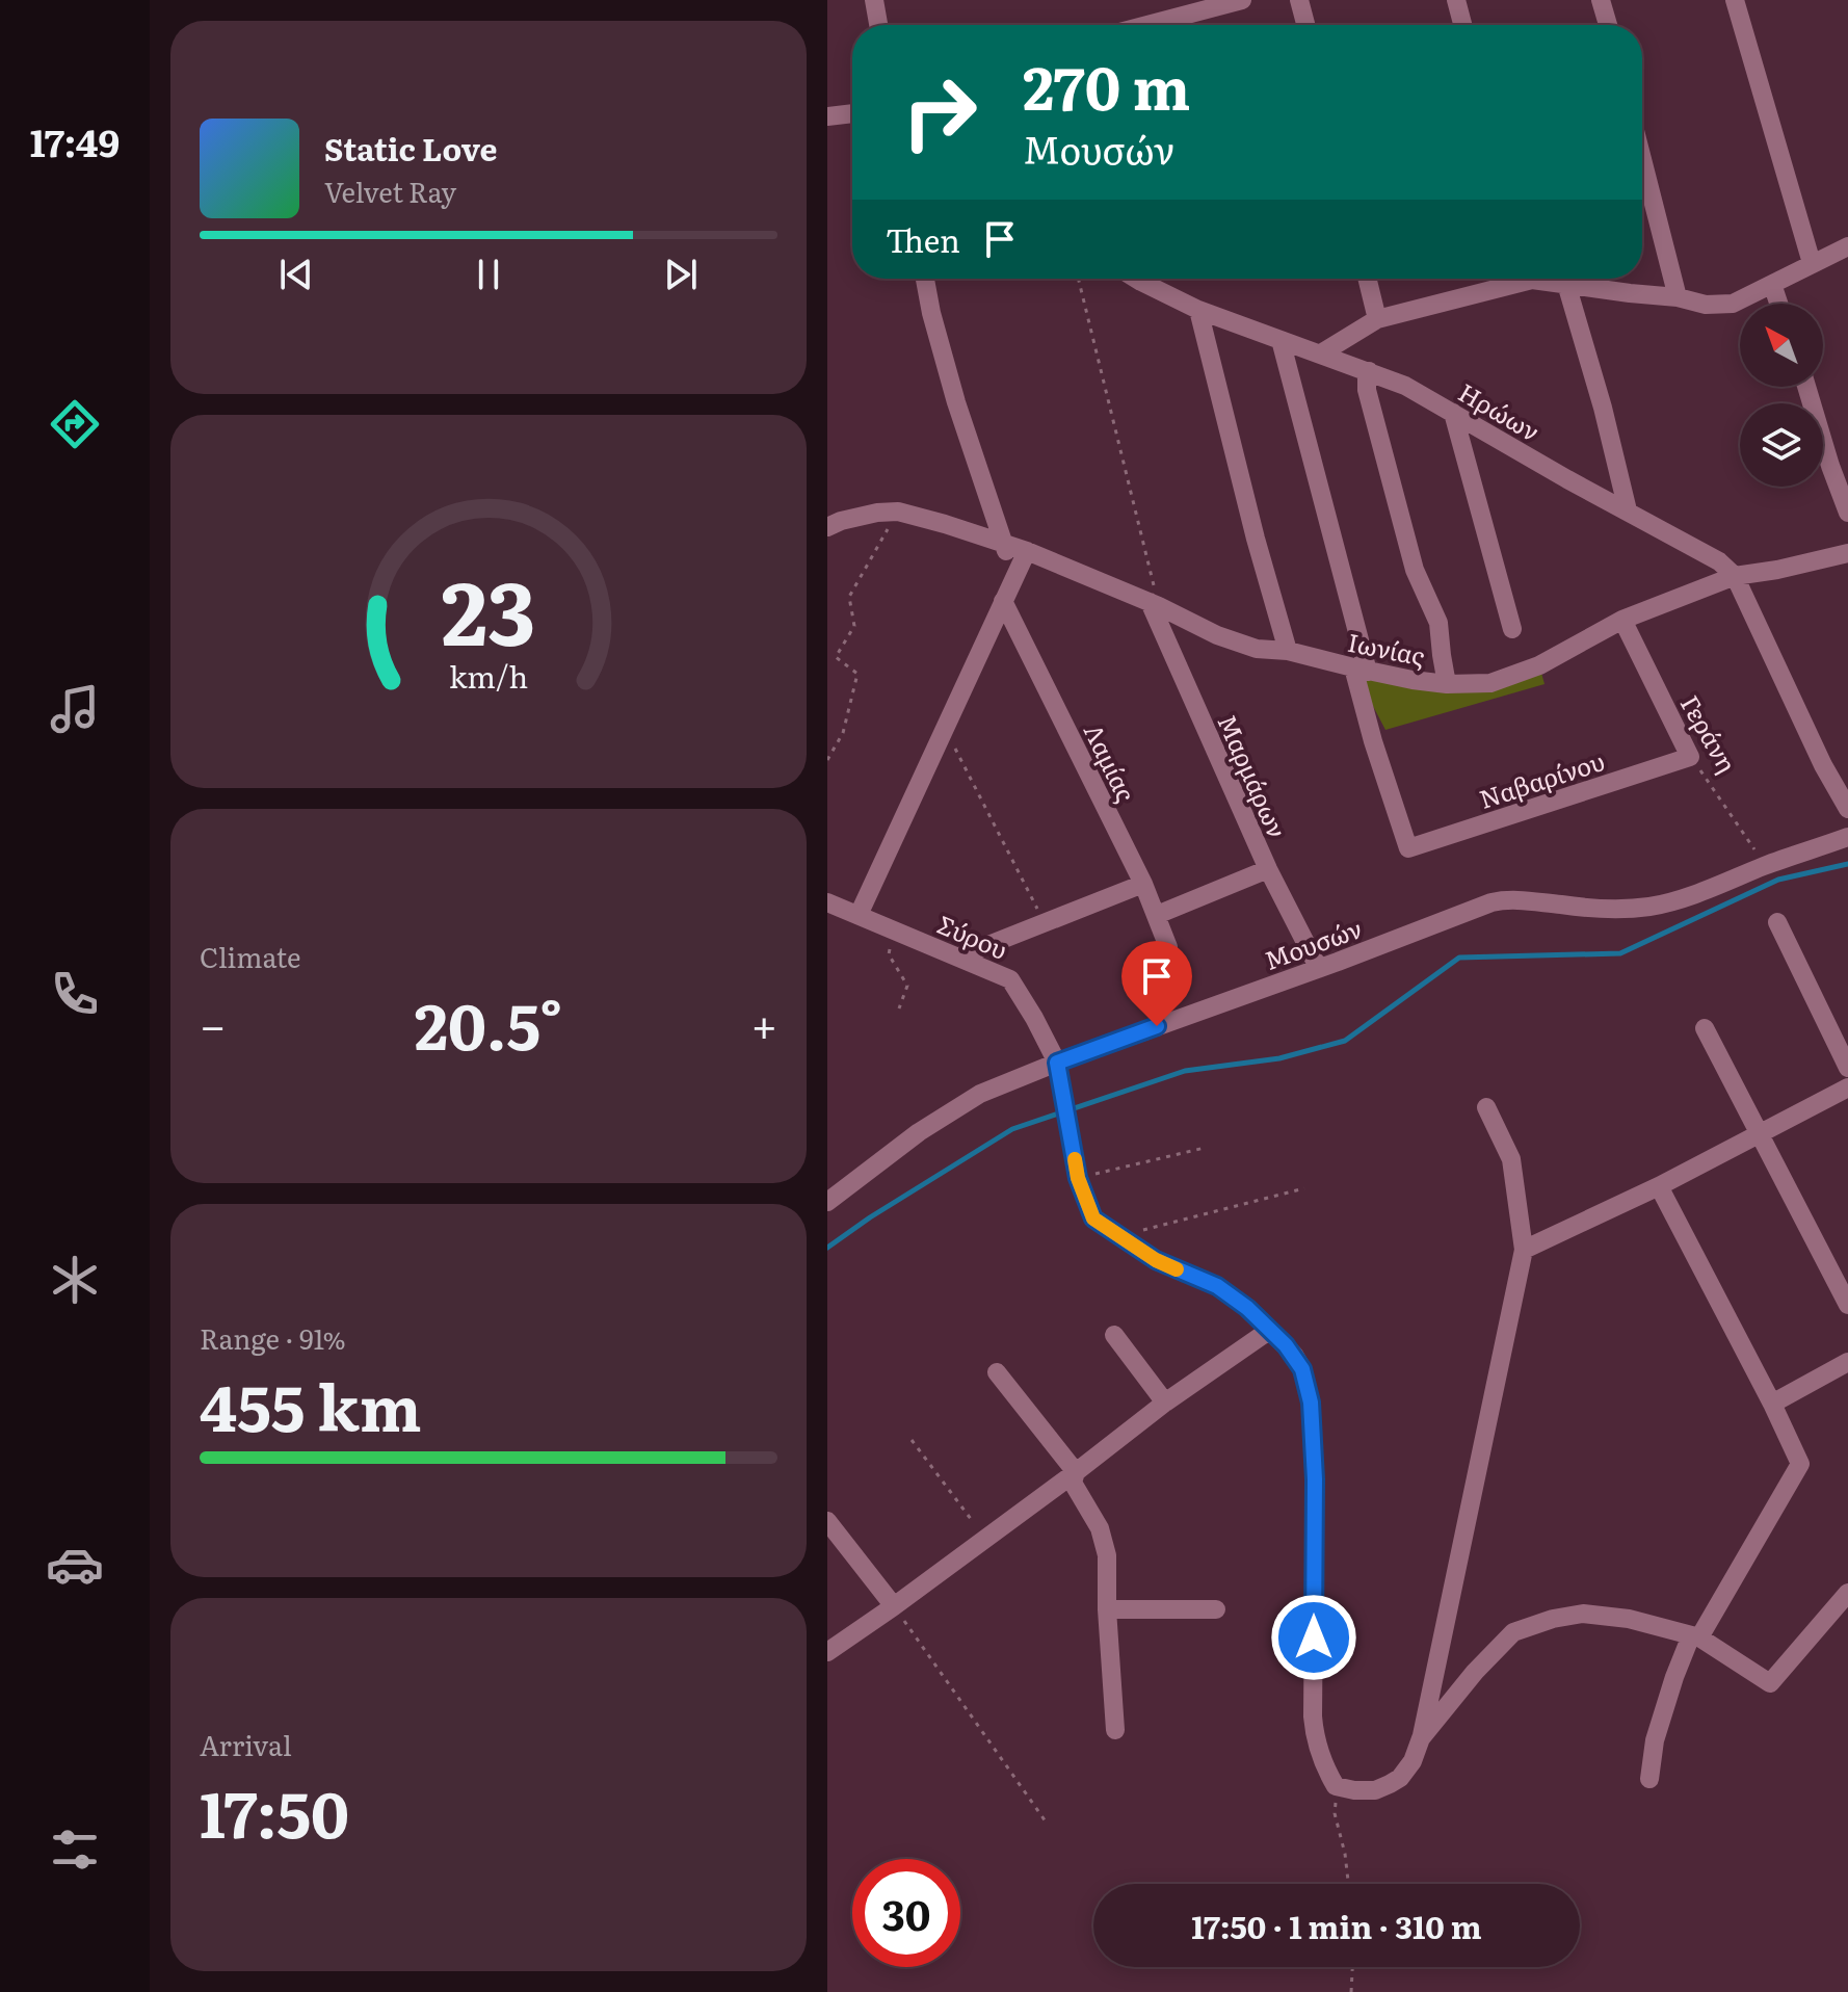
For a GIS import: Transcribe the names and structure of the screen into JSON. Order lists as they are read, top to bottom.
{
  "streets": {
    "street": [
      "Ηρώων",
      "Ιωνίας",
      "Γεράνη",
      "Λαμίας",
      "Μαρμάρων",
      "Ναβαρίνου",
      "Σύρου",
      "Μουσών"
    ]
  },
  "crossings": [
    ["Ηρώων", "Ιωνίας"],
    ["Ιωνίας", "Γεράνη"],
    ["Ιωνίας", "Μαρμάρων"],
    ["Ιωνίας", "Ναβαρίνου"],
    ["Γεράνη", "Ναβαρίνου"],
    ["Γεράνη", "Μουσών"],
    ["Μαρμάρων", "Μουσών"],
    ["Σύρου", "Μουσών"]
  ],
  "north": "top left",
  "page": {
    "tabs": "17:49",
    "turn": ["270 m", "Μουσών"],
    "song": ["Static Love", "Velvet Ray"],
    "then": "Then",
    "tile": [
      "Climate",
      ["Range · 91%", "455 km"],
      ["Arrival", "17:50"]
    ],
    "heat": ["−", "20.5°", "+"],
    "limit": "30",
    "trip": "17:50 · 1 min · 310 m",
    "gauge": ["23", "km/h"]
  }
}
